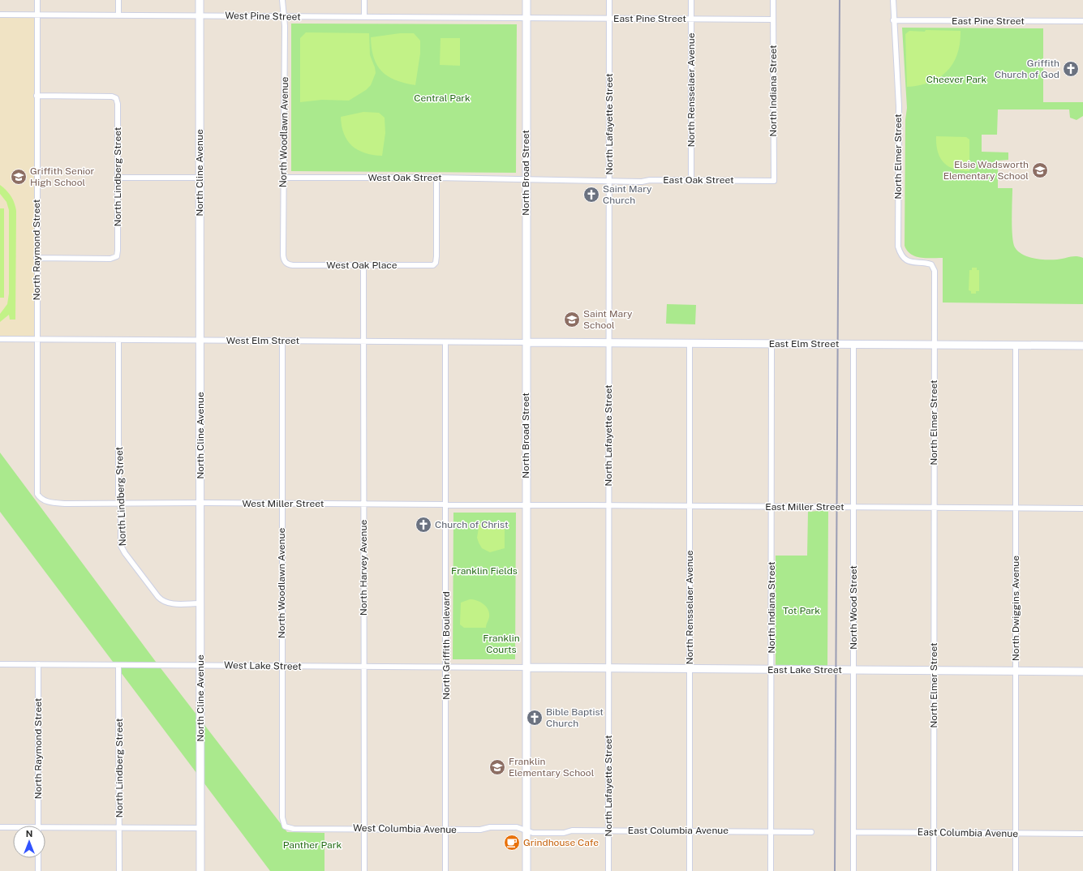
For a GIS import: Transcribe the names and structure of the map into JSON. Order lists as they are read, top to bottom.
{
  "streets": {
    "street": [
      "West Pine Street",
      "East Pine Street",
      "North Rensselaer Avenue",
      "North Indiana Street",
      "North Lafayette Street",
      "North Woodlawn Avenue",
      "North Elmer Street",
      "North Cline Avenue",
      "North Broad Street",
      "North Lindberg Street",
      "West Oak Street",
      "East Oak Street",
      "North Raymond Street",
      "West Oak Place",
      "West Elm Street",
      "East Elm Street",
      "West Miller Street",
      "East Miller Street",
      "North Harvey Avenue",
      "North Wood Street",
      "North Dwiggins Avenue",
      "North Griffith Boulevard",
      "West Lake Street",
      "East Lake Street",
      "West Columbia Avenue",
      "East Columbia Avenue"
    ]
  },
  "crossings": [
    ["West Pine Street", "East Pine Street"],
    ["West Pine Street", "North Woodlawn Avenue"],
    ["West Pine Street", "North Cline Avenue"],
    ["West Pine Street", "North Broad Street"],
    ["West Pine Street", "North Raymond Street"],
    ["East Pine Street", "North Rensselaer Avenue"],
    ["East Pine Street", "North Indiana Street"],
    ["East Pine Street", "North Lafayette Street"],
    ["East Pine Street", "North Elmer Street"],
    ["East Pine Street", "North Broad Street"],
    ["North Rensselaer Avenue", "East Oak Street"],
    ["North Rensselaer Avenue", "East Elm Street"],
    ["North Rensselaer Avenue", "East Miller Street"],
    ["North Rensselaer Avenue", "East Lake Street"],
    ["North Rensselaer Avenue", "East Columbia Avenue"],
    ["North Indiana Street", "East Oak Street"],
    ["North Indiana Street", "East Elm Street"],
    ["North Indiana Street", "East Miller Street"],
    ["North Indiana Street", "East Lake Street"],
    ["North Indiana Street", "East Columbia Avenue"],
    ["North Lafayette Street", "East Oak Street"],
    ["North Lafayette Street", "East Elm Street"],
    ["North Lafayette Street", "East Miller Street"],
    ["North Lafayette Street", "East Lake Street"],
    ["North Lafayette Street", "East Columbia Avenue"],
    ["North Woodlawn Avenue", "West Oak Street"],
    ["North Woodlawn Avenue", "West Oak Place"],
    ["North Woodlawn Avenue", "West Elm Street"],
    ["North Woodlawn Avenue", "West Miller Street"],
    ["North Woodlawn Avenue", "West Lake Street"],
    ["North Woodlawn Avenue", "West Columbia Avenue"],
    ["North Elmer Street", "East Elm Street"],
    ["North Elmer Street", "East Miller Street"],
    ["North Elmer Street", "East Lake Street"],
    ["North Elmer Street", "East Columbia Avenue"],
    ["North Cline Avenue", "North Lindberg Street"],
    ["North Cline Avenue", "West Elm Street"],
    ["North Cline Avenue", "West Miller Street"],
    ["North Cline Avenue", "West Lake Street"],
    ["North Broad Street", "West Oak Street"],
    ["North Broad Street", "East Oak Street"],
    ["North Broad Street", "West Elm Street"],
    ["North Broad Street", "East Elm Street"],
    ["North Broad Street", "West Miller Street"],
    ["North Broad Street", "East Miller Street"],
    ["North Broad Street", "West Lake Street"],
    ["North Broad Street", "East Lake Street"],
    ["North Broad Street", "West Columbia Avenue"],
    ["North Broad Street", "East Columbia Avenue"],
    ["North Lindberg Street", "North Raymond Street"],
    ["North Lindberg Street", "West Elm Street"],
    ["North Lindberg Street", "West Miller Street"],
    ["North Lindberg Street", "West Lake Street"],
    ["West Oak Street", "East Oak Street"],
    ["West Oak Street", "West Oak Place"],
    ["North Raymond Street", "West Elm Street"],
    ["North Raymond Street", "West Miller Street"],
    ["North Raymond Street", "West Lake Street"],
    ["West Oak Place", "North Harvey Avenue"],
    ["West Elm Street", "East Elm Street"],
    ["West Elm Street", "North Harvey Avenue"],
    ["West Elm Street", "North Griffith Boulevard"],
    ["East Elm Street", "North Wood Street"],
    ["East Elm Street", "North Dwiggins Avenue"],
    ["West Miller Street", "East Miller Street"],
    ["West Miller Street", "North Harvey Avenue"],
    ["West Miller Street", "North Griffith Boulevard"],
    ["East Miller Street", "North Wood Street"],
    ["East Miller Street", "North Dwiggins Avenue"],
    ["North Harvey Avenue", "West Lake Street"],
    ["North Harvey Avenue", "West Columbia Avenue"],
    ["North Wood Street", "East Lake Street"],
    ["North Wood Street", "East Columbia Avenue"],
    ["North Dwiggins Avenue", "East Lake Street"],
    ["North Dwiggins Avenue", "East Columbia Avenue"],
    ["North Griffith Boulevard", "West Lake Street"],
    ["North Griffith Boulevard", "West Columbia Avenue"],
    ["West Lake Street", "East Lake Street"],
    ["West Columbia Avenue", "East Columbia Avenue"]
  ],
  "parks": [
    "Cheever Park",
    "Central Park",
    "Franklin Fields",
    "Tot Park",
    "Franklin Courts",
    "Panther Park"
  ],
  "places": {
    "church": [
      "Griffith Church of God",
      "Saint Mary Church",
      "Church of Christ",
      "Bible Baptist Church"
    ],
    "school or university": [
      "Elsie Wadsworth Elementary School",
      "Griffith Senior High School",
      "Saint Mary School",
      "Franklin Elementary School"
    ],
    "cafe": ["Grindhouse Cafe"]
  },
  "north": "top"
}
